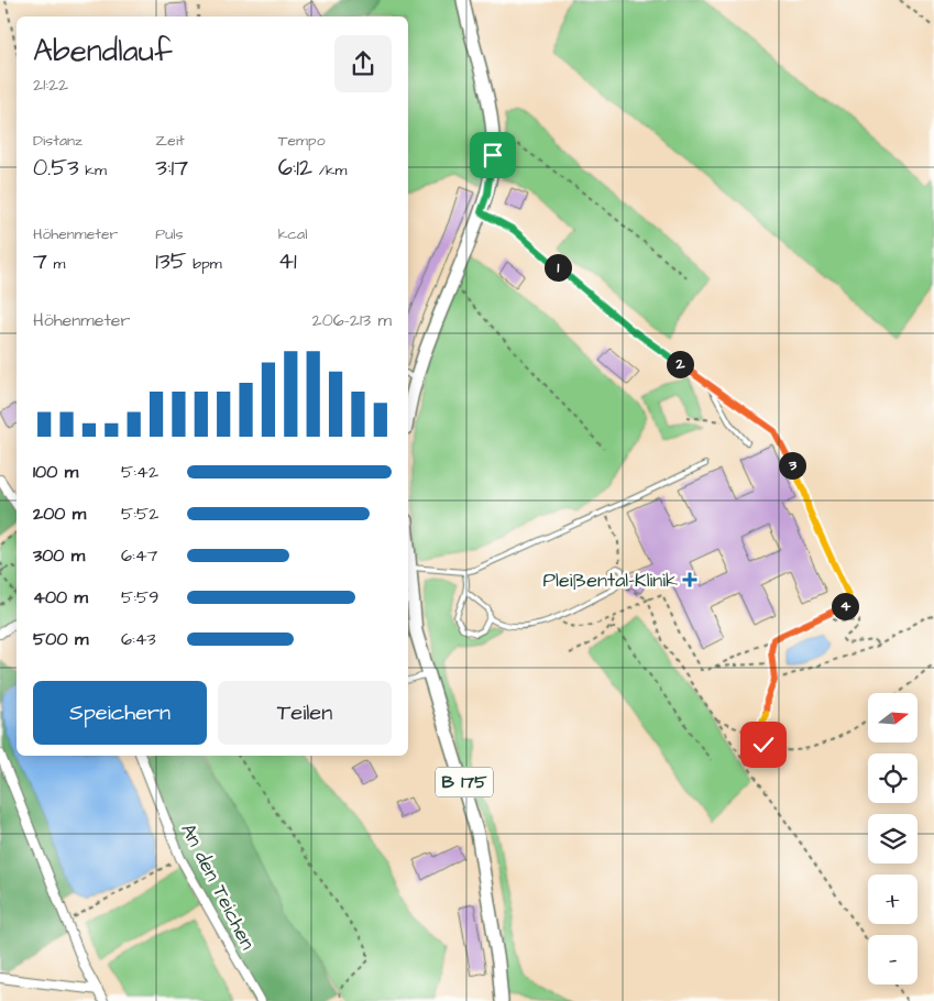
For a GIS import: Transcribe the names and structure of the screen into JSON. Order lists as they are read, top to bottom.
{
  "streets": {
    "main road": ["B 175"],
    "street": ["An den Teichen"]
  },
  "places": {
    "health": ["Pleißental-Klinik"]
  },
  "north": "right",
  "page": {
    "heading": ["Abendlauf", "21:22"],
    "stats": [
      ["Distanz", "0.53 km"],
      ["Zeit", "3:17"],
      ["Tempo", "6:12 /km"],
      ["Höhenmeter", "7 m"],
      ["Puls", "135 bpm"],
      ["kcal", "41"]
    ],
    "pins": [
      "1",
      "2",
      "3",
      "4"
    ],
    "chart": ["Höhenmeter", "206–213 m"],
    "list": [
      {
        "name": "100 m",
        "note": "5:42"
      },
      {
        "name": "200 m",
        "note": "5:52"
      },
      {
        "name": "300 m",
        "note": "6:47"
      },
      {
        "name": "400 m",
        "note": "5:59"
      },
      {
        "name": "500 m",
        "note": "6:43"
      }
    ],
    "buttons": ["Speichern", "Teilen"],
    "map_buttons": ["+", "−"]
  }
}
